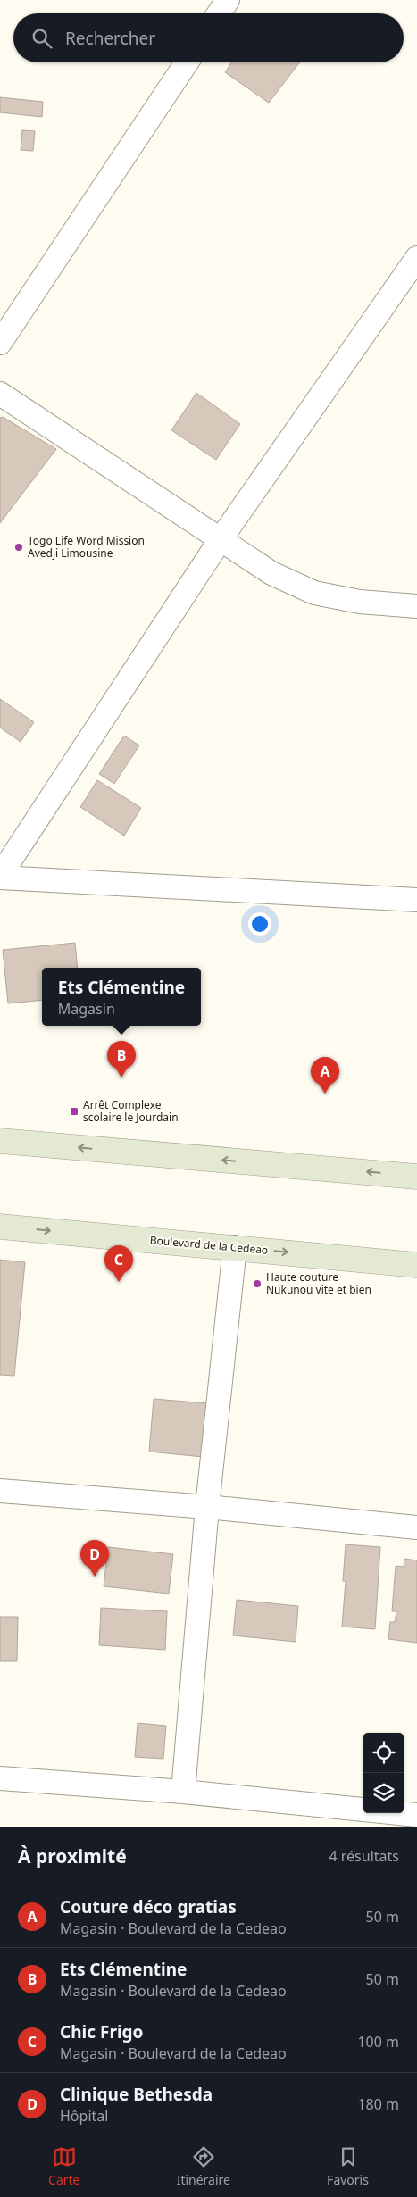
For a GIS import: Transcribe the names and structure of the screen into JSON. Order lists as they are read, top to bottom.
{
  "streets": {
    "main road": ["Boulevard de la Cedeao"]
  },
  "places": {
    "other": ["Togo Life Word Mission Avedji Limousine", "Haute couture Nukunou vite et bien"],
    "transit": ["Arrêt Complexe scolaire le Jourdain"]
  },
  "page": {
    "search": "Rechercher",
    "popup": ["Ets Clémentine", "Magasin"],
    "pins": [
      "B",
      "A",
      "C",
      "D"
    ],
    "heading": ["À proximité", "4 résultats"],
    "list": [
      {
        "mark": "A",
        "name": "Couture déco gratias",
        "note": "Magasin · Boulevard de la Cedeao",
        "value": "50 m"
      },
      {
        "mark": "B",
        "name": "Ets Clémentine",
        "note": "Magasin · Boulevard de la Cedeao",
        "value": "50 m"
      },
      {
        "mark": "C",
        "name": "Chic Frigo",
        "note": "Magasin · Boulevard de la Cedeao",
        "value": "100 m"
      },
      {
        "mark": "D",
        "name": "Clinique Bethesda",
        "note": "Hôpital",
        "value": "180 m"
      }
    ],
    "nav": ["Carte", "Itinéraire", "Favoris"]
  }
}
